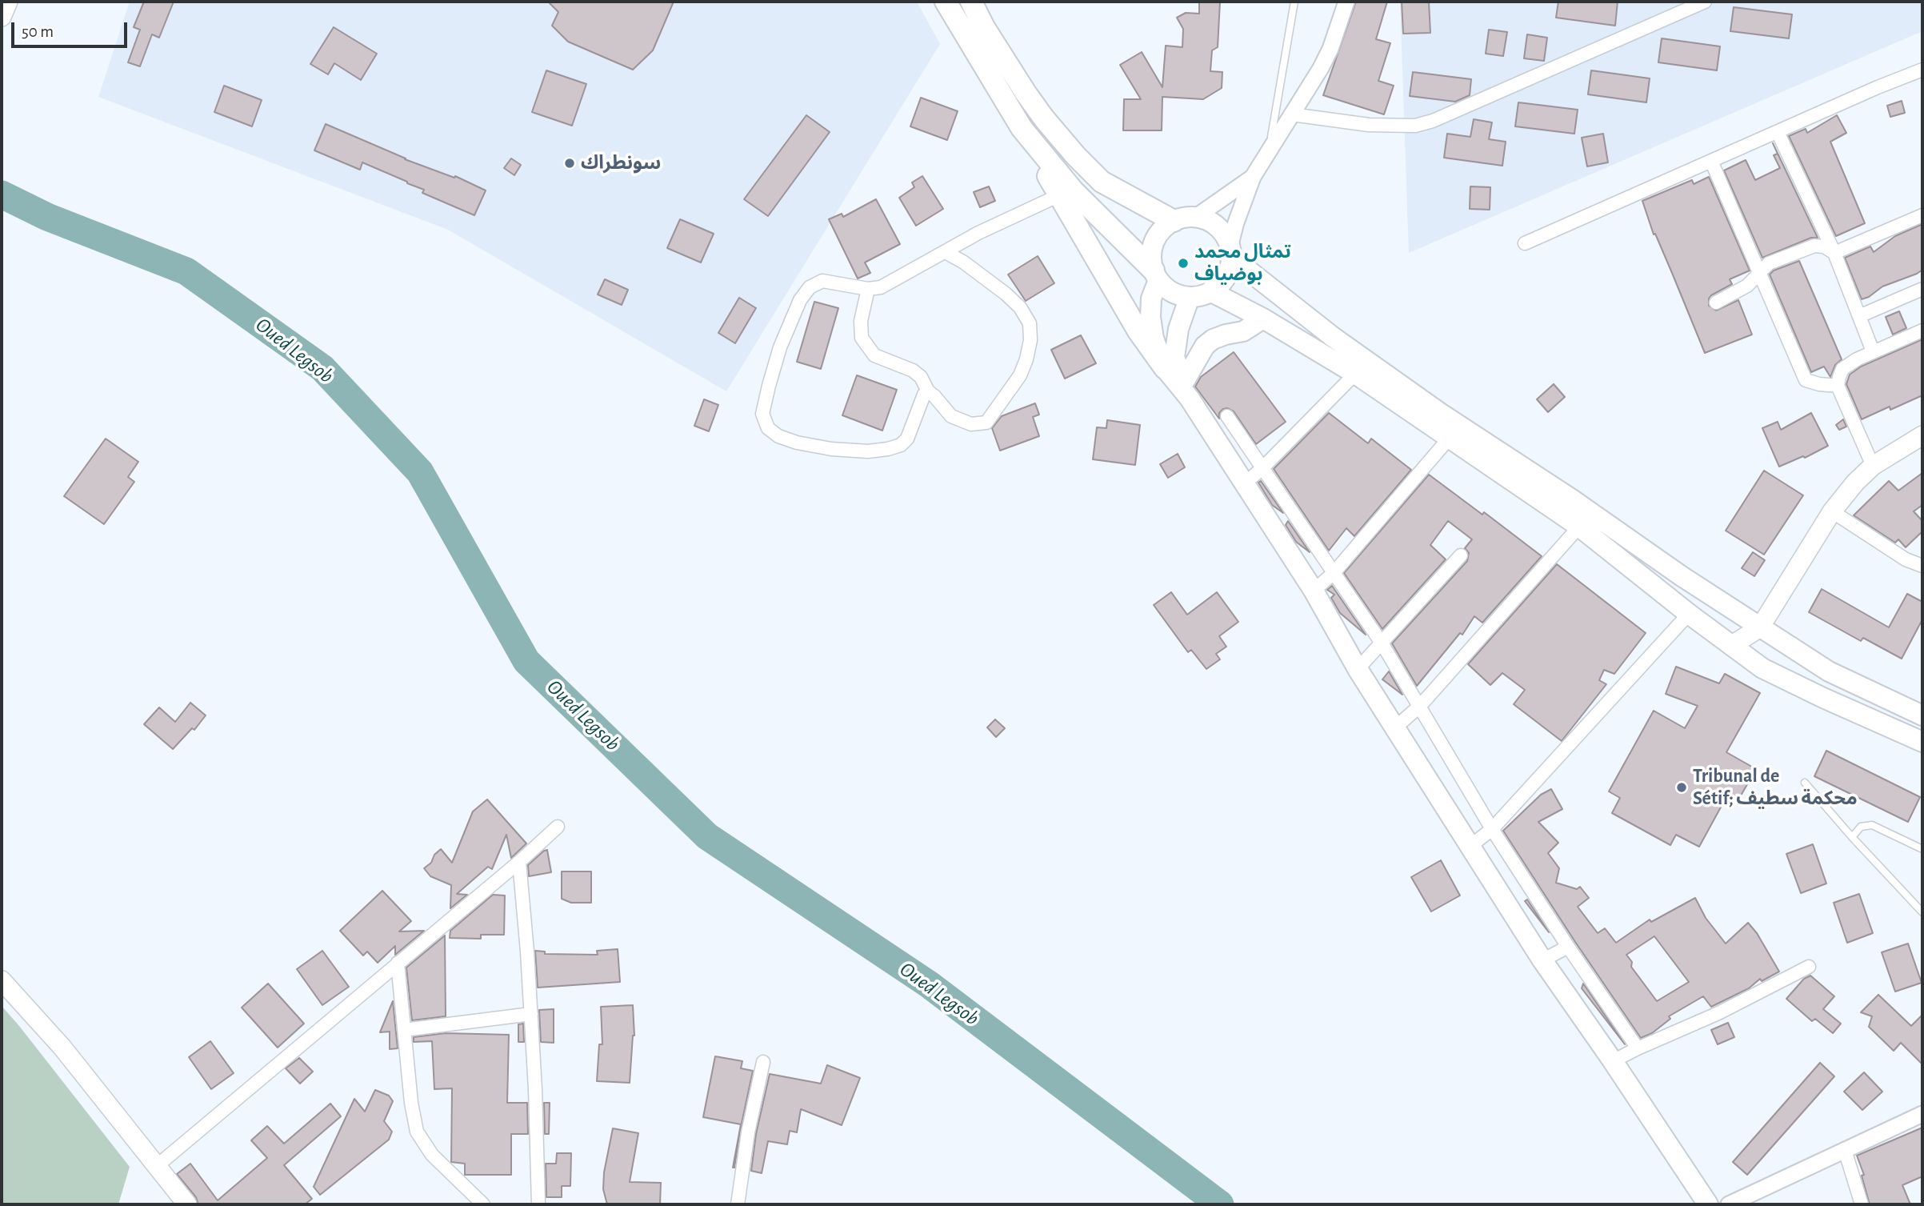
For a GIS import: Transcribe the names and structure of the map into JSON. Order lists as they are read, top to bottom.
{
  "water": ["Oued Legsob"],
  "places": ["سونطراك", "تمثال محمد بوضياف", "Tribunal de Sétif; محكمة سطيف"],
  "scale_bar": "50 m"
}
